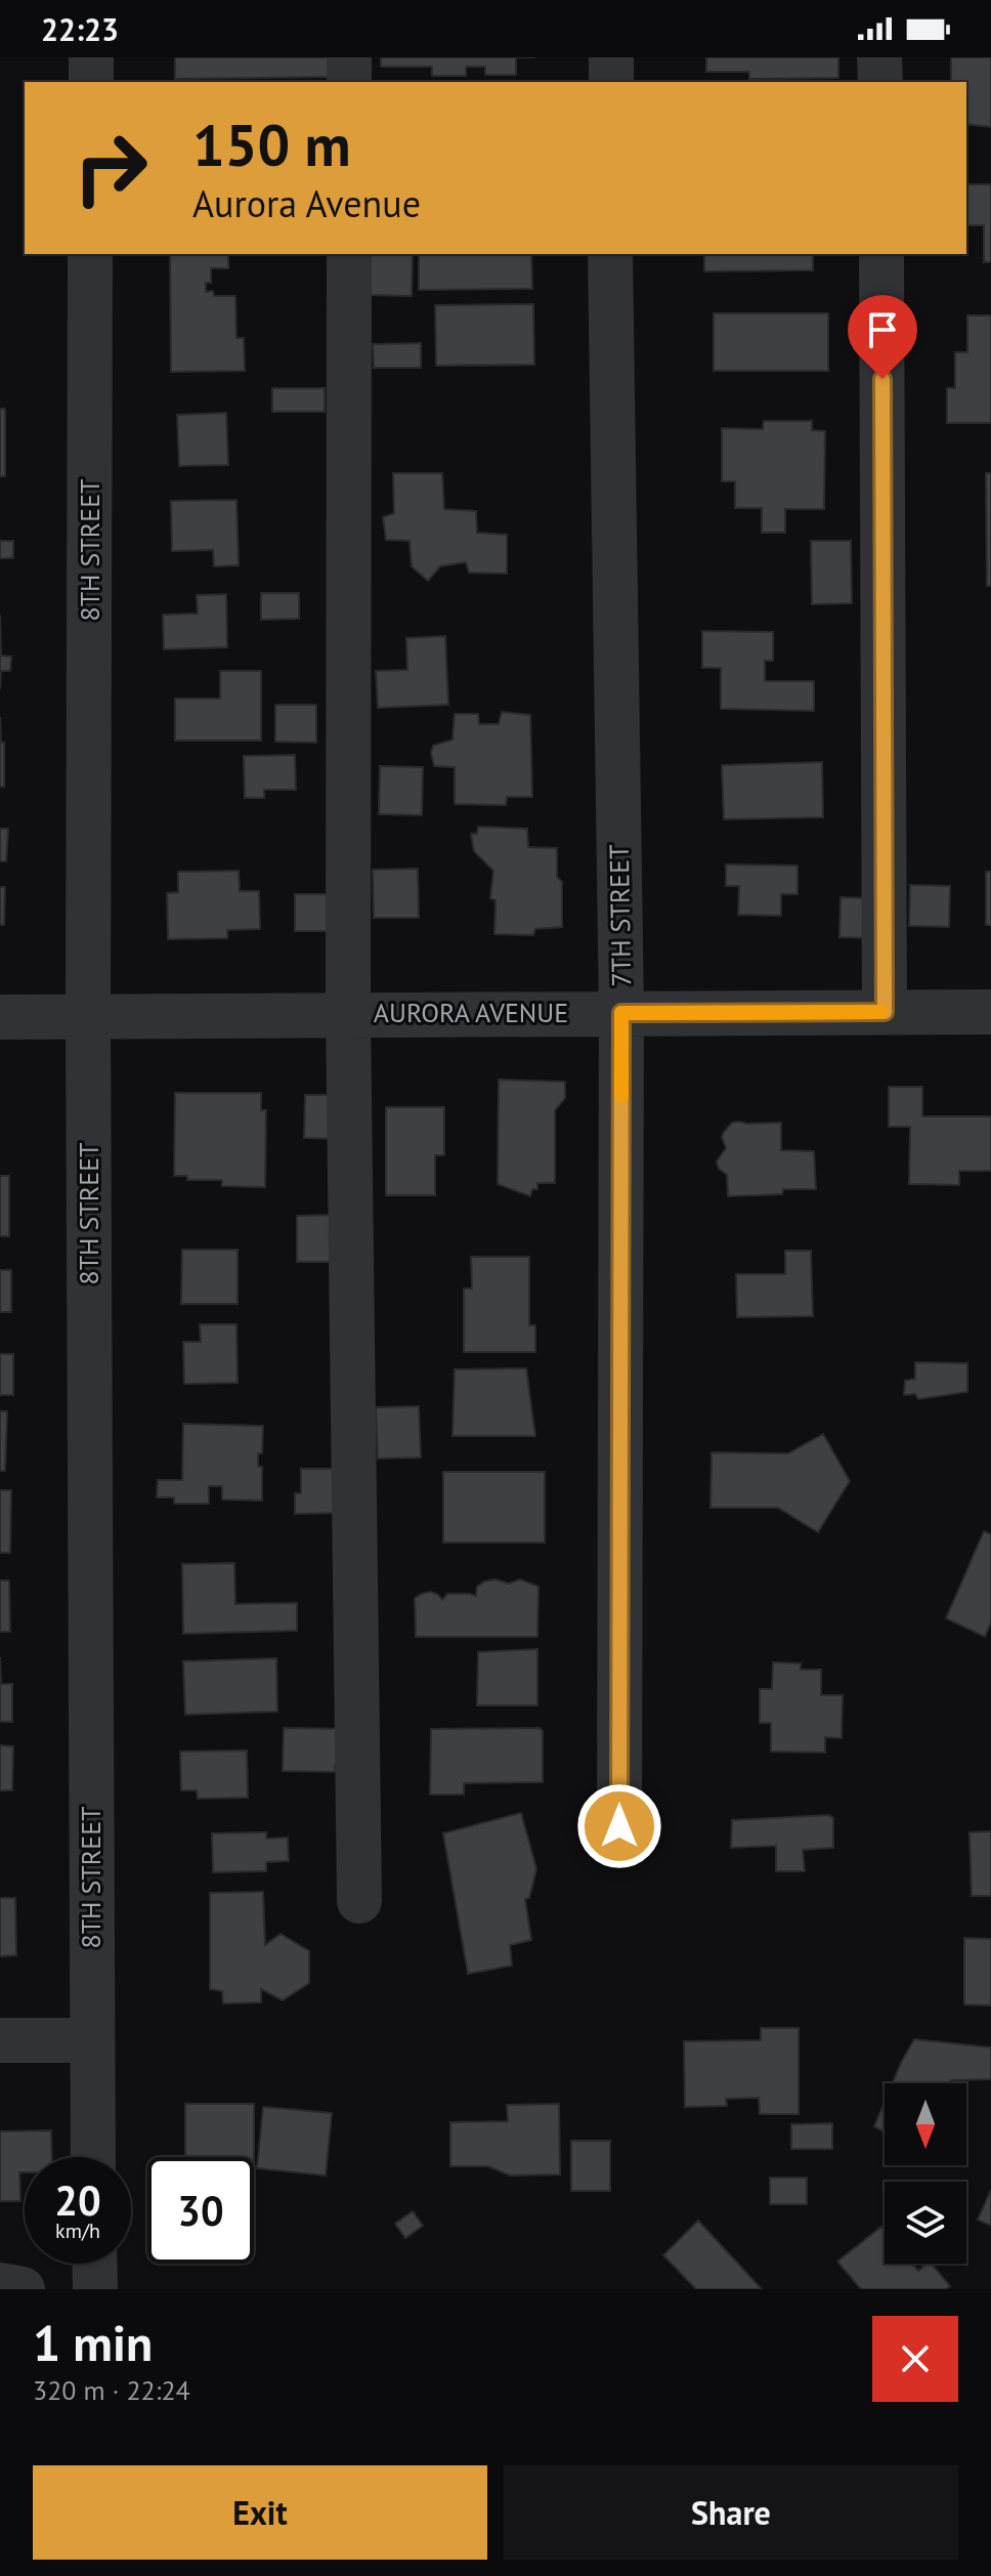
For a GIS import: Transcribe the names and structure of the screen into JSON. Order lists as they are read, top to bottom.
{
  "streets": {
    "street": ["8TH STREET", "7TH STREET", "AURORA AVENUE"]
  },
  "crossings": [
    ["8TH STREET", "AURORA AVENUE"],
    ["7TH STREET", "AURORA AVENUE"]
  ],
  "north": "bottom",
  "page": {
    "status": "22:23",
    "turn": ["150 m", "Aurora Avenue"],
    "speed": "20 km/h",
    "limit": "30",
    "heading": ["1 min", "320 m · 22:24"],
    "buttons": ["Exit", "Share"]
  }
}
